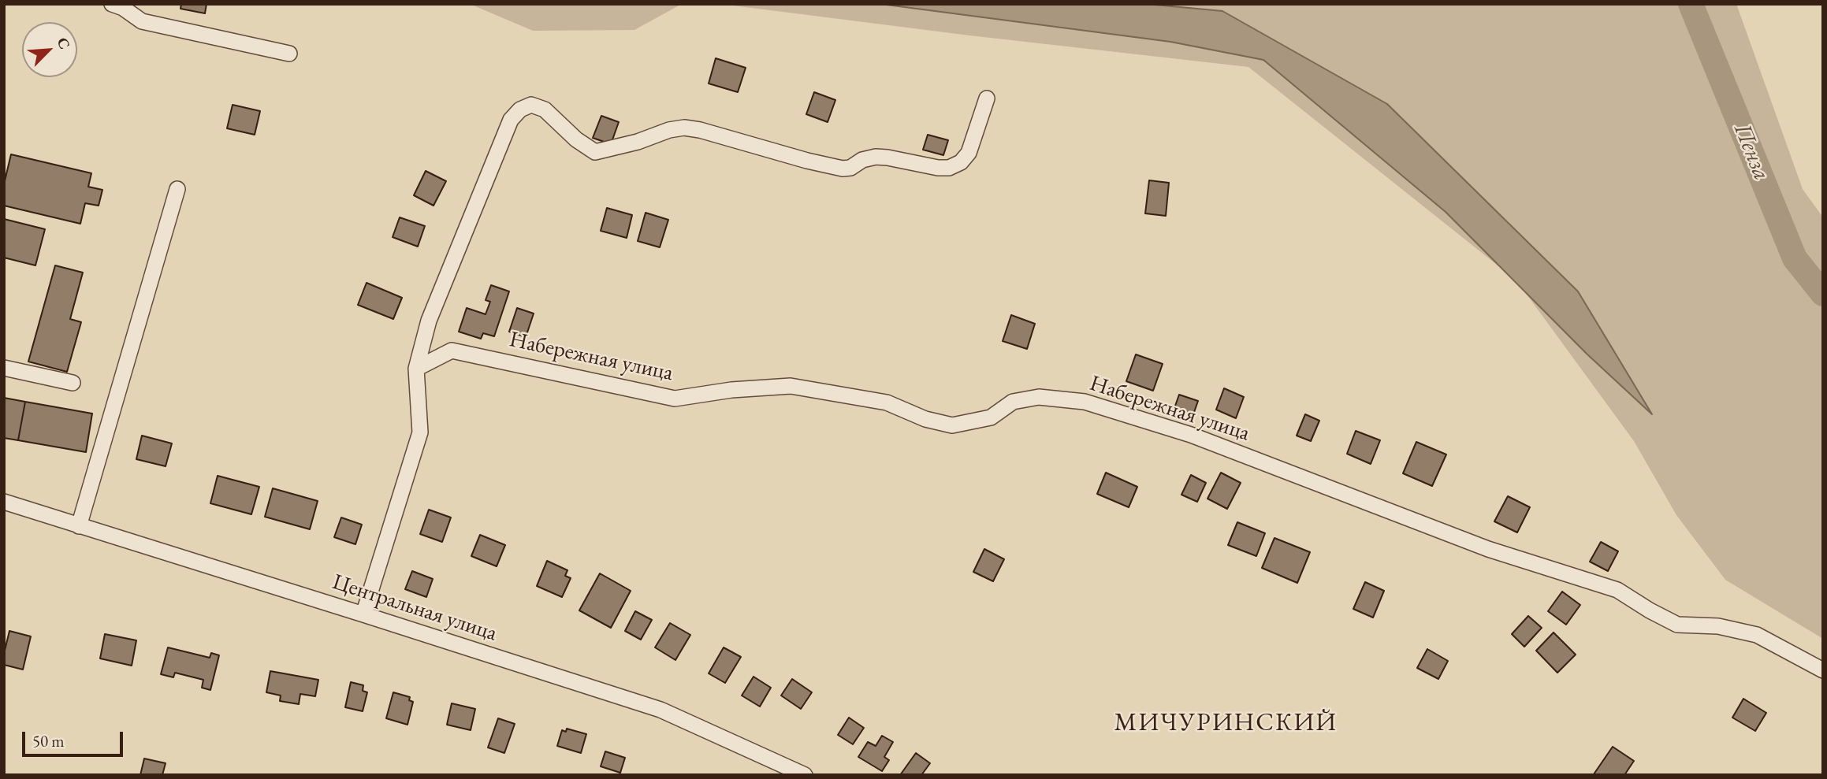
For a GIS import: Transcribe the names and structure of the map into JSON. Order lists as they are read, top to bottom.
{
  "streets": {
    "street": ["Набережная улица", "Центральная улица"]
  },
  "districts": ["МИЧУРИНСКИЙ"],
  "water": ["Пенза"],
  "scale_bar": "50 m",
  "north": "top right"
}
